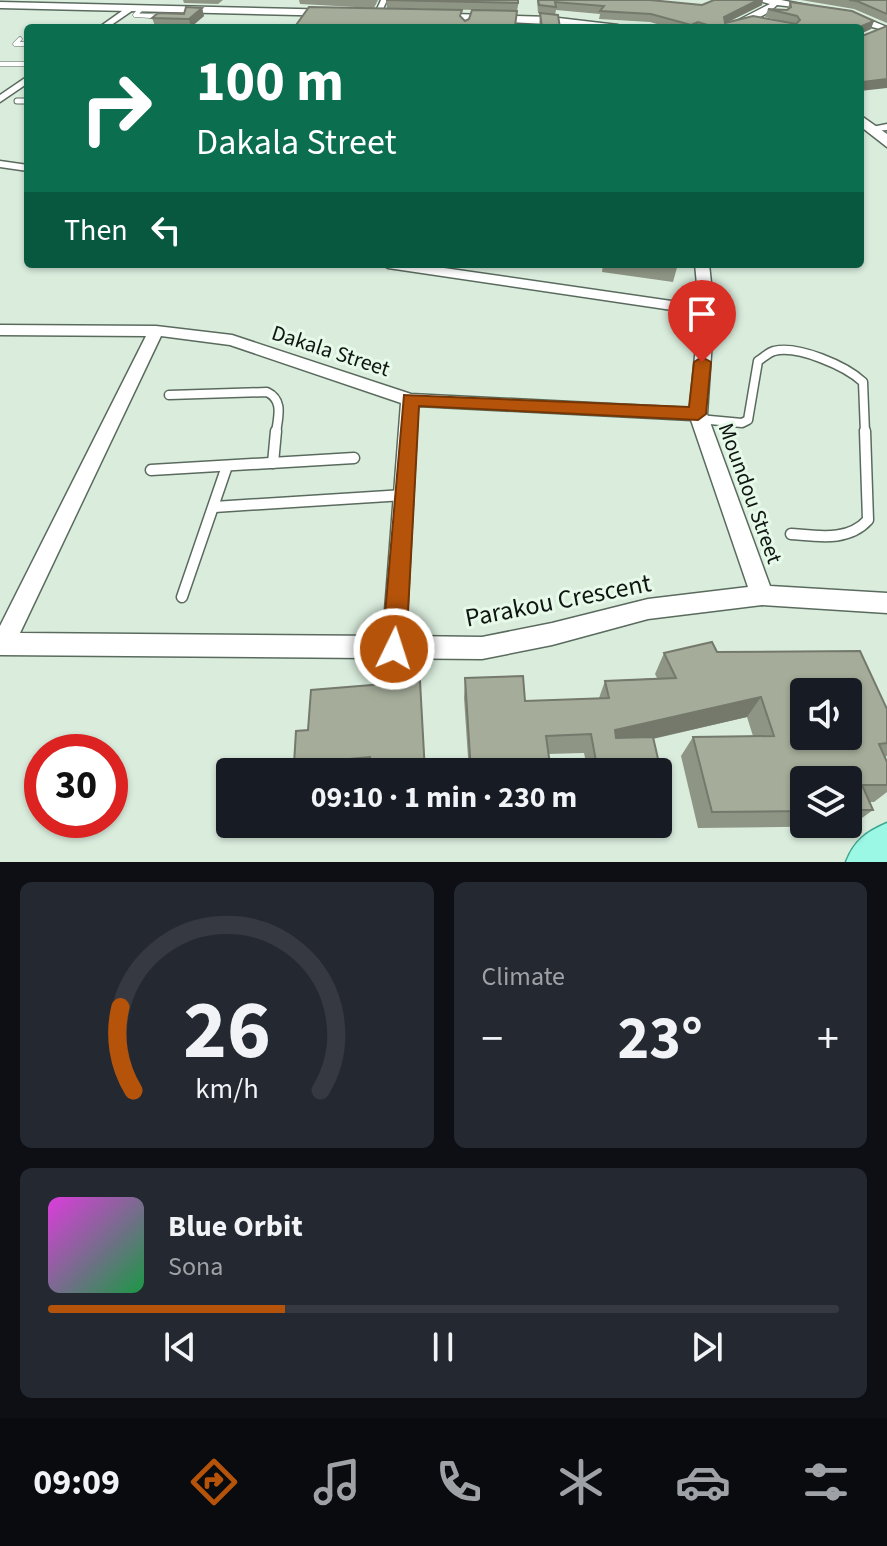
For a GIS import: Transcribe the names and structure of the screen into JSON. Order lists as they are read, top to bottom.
{
  "streets": {
    "street": ["Dakala Street", "Moundou Street", "Parakou Crescent"]
  },
  "crossings": [
    ["Dakala Street", "Moundou Street"],
    ["Moundou Street", "Parakou Crescent"]
  ],
  "page": {
    "turn": ["100 m", "Dakala Street"],
    "then": "Then",
    "limit": "30",
    "trip": "09:10 · 1 min · 230 m",
    "tile": "Climate",
    "heat": ["−", "23°", "+"],
    "song": ["Blue Orbit", "Sona"],
    "tabs": "09:09",
    "gauge": ["26", "km/h"]
  }
}
